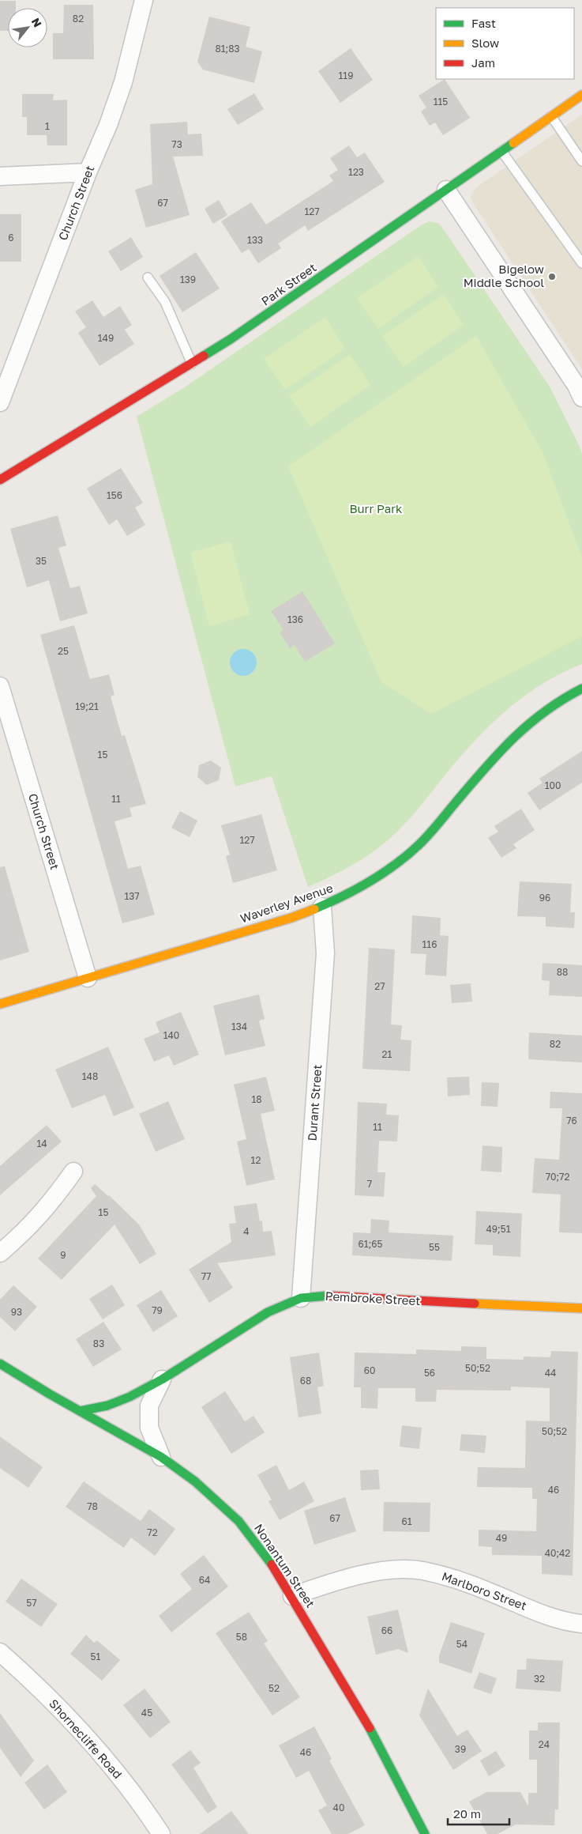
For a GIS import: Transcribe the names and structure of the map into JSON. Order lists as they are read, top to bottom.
{
  "streets": {
    "street": [
      "Church Street",
      "Park Street",
      "Waverley Avenue",
      "Durant Street",
      "Pembroke Street",
      "Nonantum Street",
      "Marlboro Street",
      "Shornecliffe Road"
    ]
  },
  "crossings": [
    ["Church Street", "Waverley Avenue"],
    ["Waverley Avenue", "Durant Street"],
    ["Durant Street", "Pembroke Street"],
    ["Pembroke Street", "Nonantum Street"],
    ["Nonantum Street", "Marlboro Street"]
  ],
  "parks": ["Burr Park"],
  "places": ["Bigelow Middle School"],
  "house_numbers": [
    "82",
    "81;83",
    "119",
    "115",
    "1",
    "73",
    "123",
    "67",
    "127",
    "6",
    "133",
    "139",
    "149",
    "156",
    "35",
    "136",
    "25",
    "19;21",
    "15",
    "100",
    "11",
    "127",
    "137",
    "96",
    "116",
    "88",
    "27",
    "134",
    "140",
    "82",
    "21",
    "148",
    "18",
    "76",
    "11",
    "14",
    "12",
    "70;72",
    "7",
    "15",
    "49;51",
    "4",
    "61;65",
    "55",
    "9",
    "77",
    "79",
    "93",
    "83",
    "50;52",
    "60",
    "56",
    "44",
    "68",
    "50;52",
    "46",
    "78",
    "67",
    "61",
    "72",
    "49",
    "40;42",
    "64",
    "57",
    "66",
    "58",
    "54",
    "51",
    "32",
    "52",
    "45",
    "24",
    "39",
    "46",
    "40"
  ],
  "legend": ["Fast", "Slow", "Jam"],
  "scale_bar": "20 m",
  "north": "top right"
}
